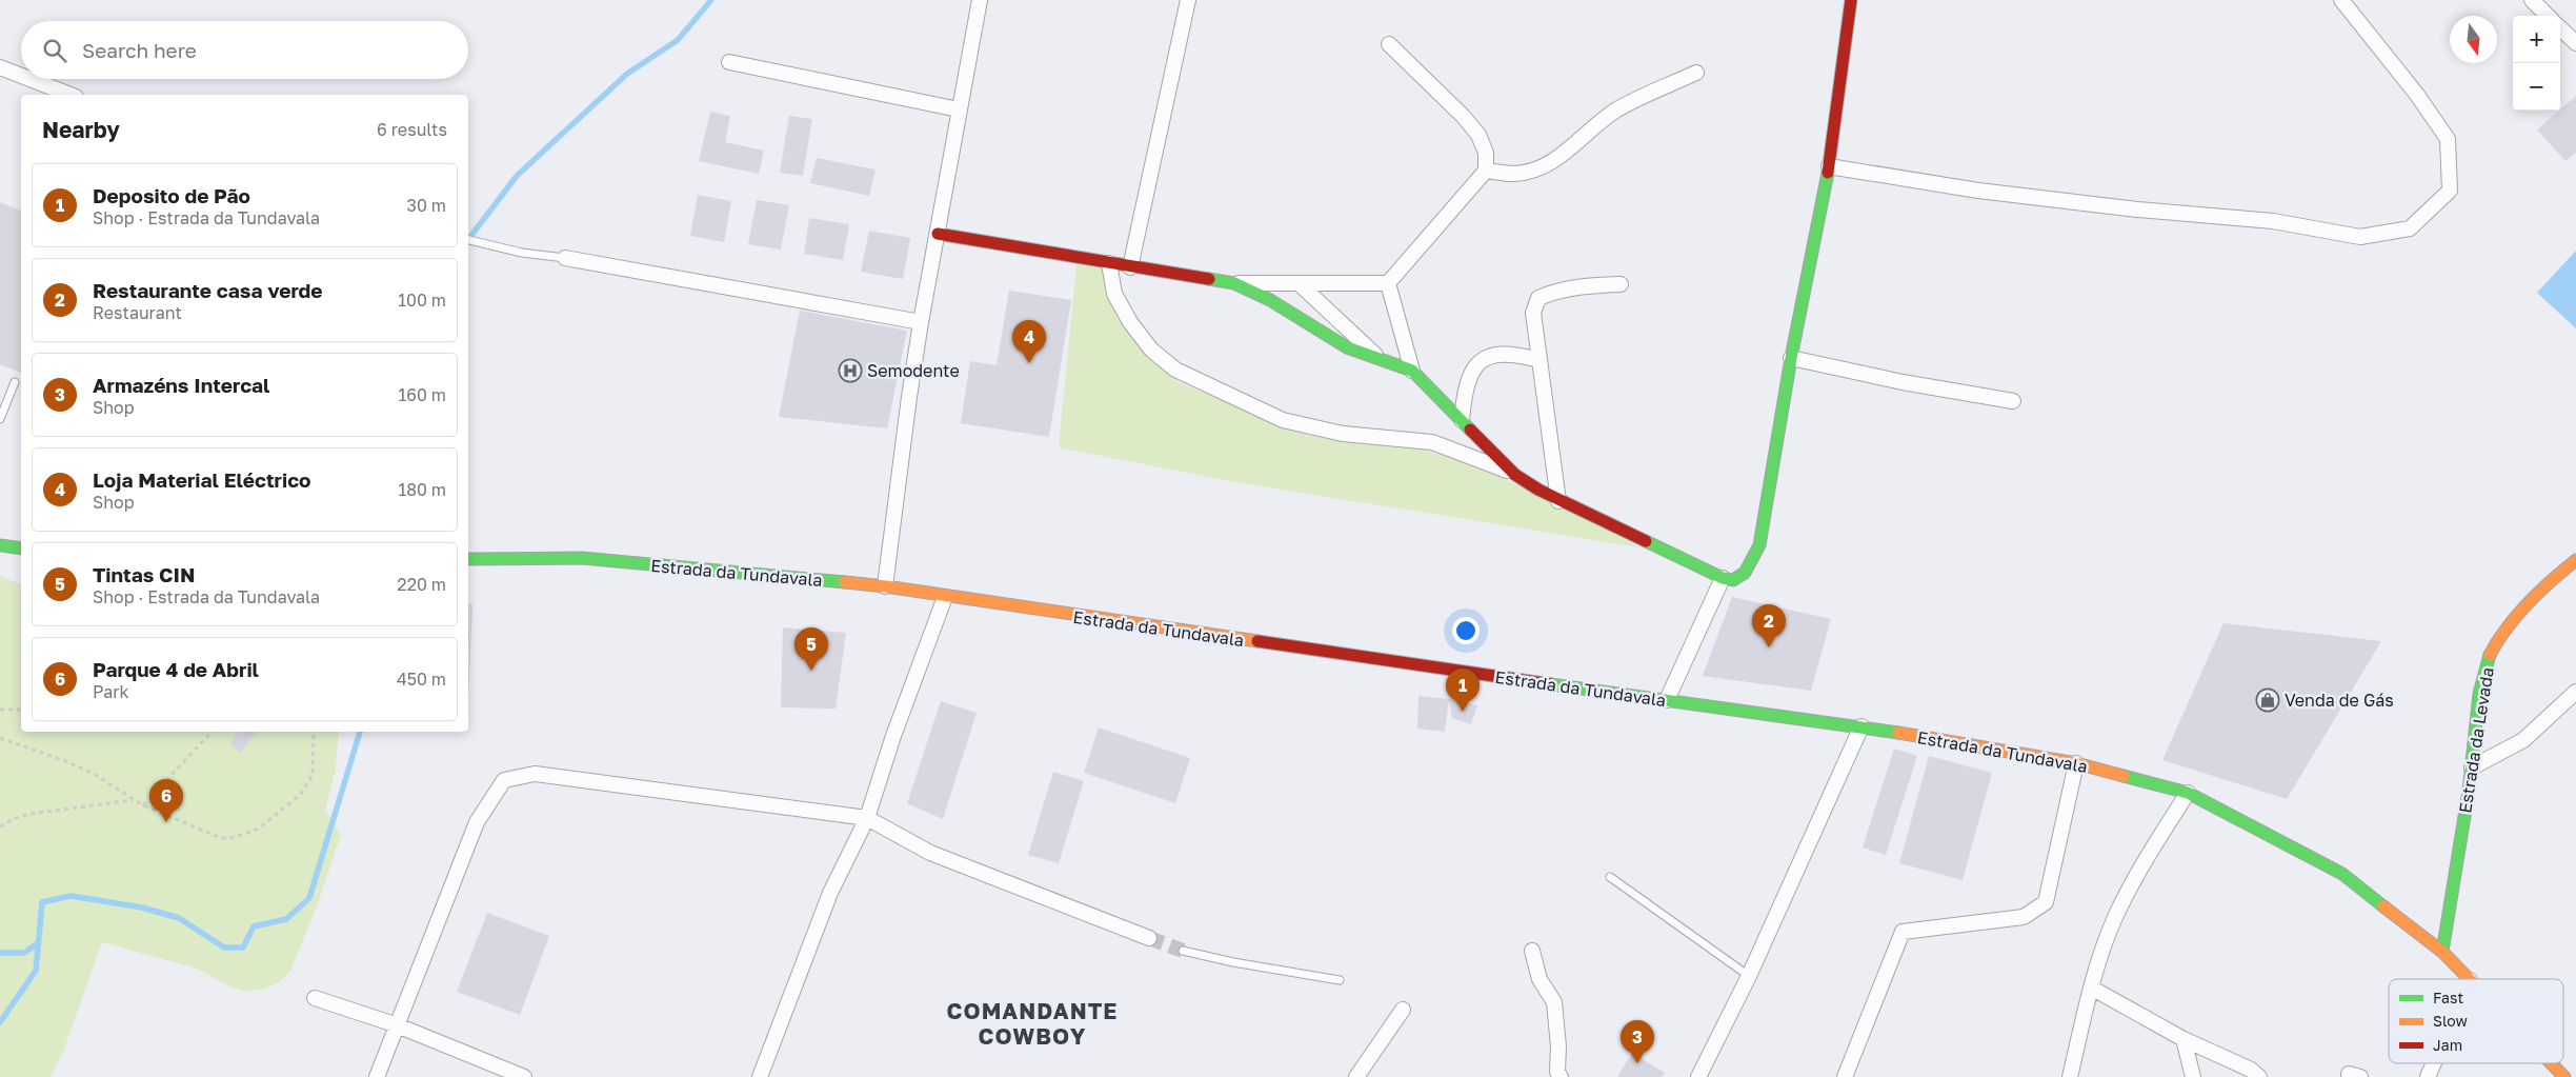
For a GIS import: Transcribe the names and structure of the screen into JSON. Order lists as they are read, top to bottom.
{
  "streets": {
    "main road": ["Estrada da Tundavala", "Estrada da Levada"]
  },
  "crossings": [
    ["Estrada da Tundavala", "Estrada da Levada"]
  ],
  "districts": ["COMANDANTE COWBOY"],
  "places": {
    "hospital": ["Semodente"],
    "shop": ["Venda de Gás"]
  },
  "legend": ["Fast", "Slow", "Jam"],
  "north": "bottom",
  "page": {
    "map_buttons": ["+", "−"],
    "search": "Search here",
    "heading": ["Nearby", "6 results"],
    "list": [
      {
        "mark": "1",
        "name": "Deposito de Pão",
        "note": "Shop · Estrada da Tundavala",
        "value": "30 m"
      },
      {
        "mark": "2",
        "name": "Restaurante casa verde",
        "note": "Restaurant",
        "value": "100 m"
      },
      {
        "mark": "3",
        "name": "Armazéns Intercal",
        "note": "Shop",
        "value": "160 m"
      },
      {
        "mark": "4",
        "name": "Loja Material Eléctrico",
        "note": "Shop",
        "value": "180 m"
      },
      {
        "mark": "5",
        "name": "Tintas CIN",
        "note": "Shop · Estrada da Tundavala",
        "value": "220 m"
      },
      {
        "mark": "6",
        "name": "Parque 4 de Abril",
        "note": "Park",
        "value": "450 m"
      }
    ],
    "pins": [
      "4",
      "2",
      "5",
      "1",
      "6",
      "3"
    ]
  }
}
